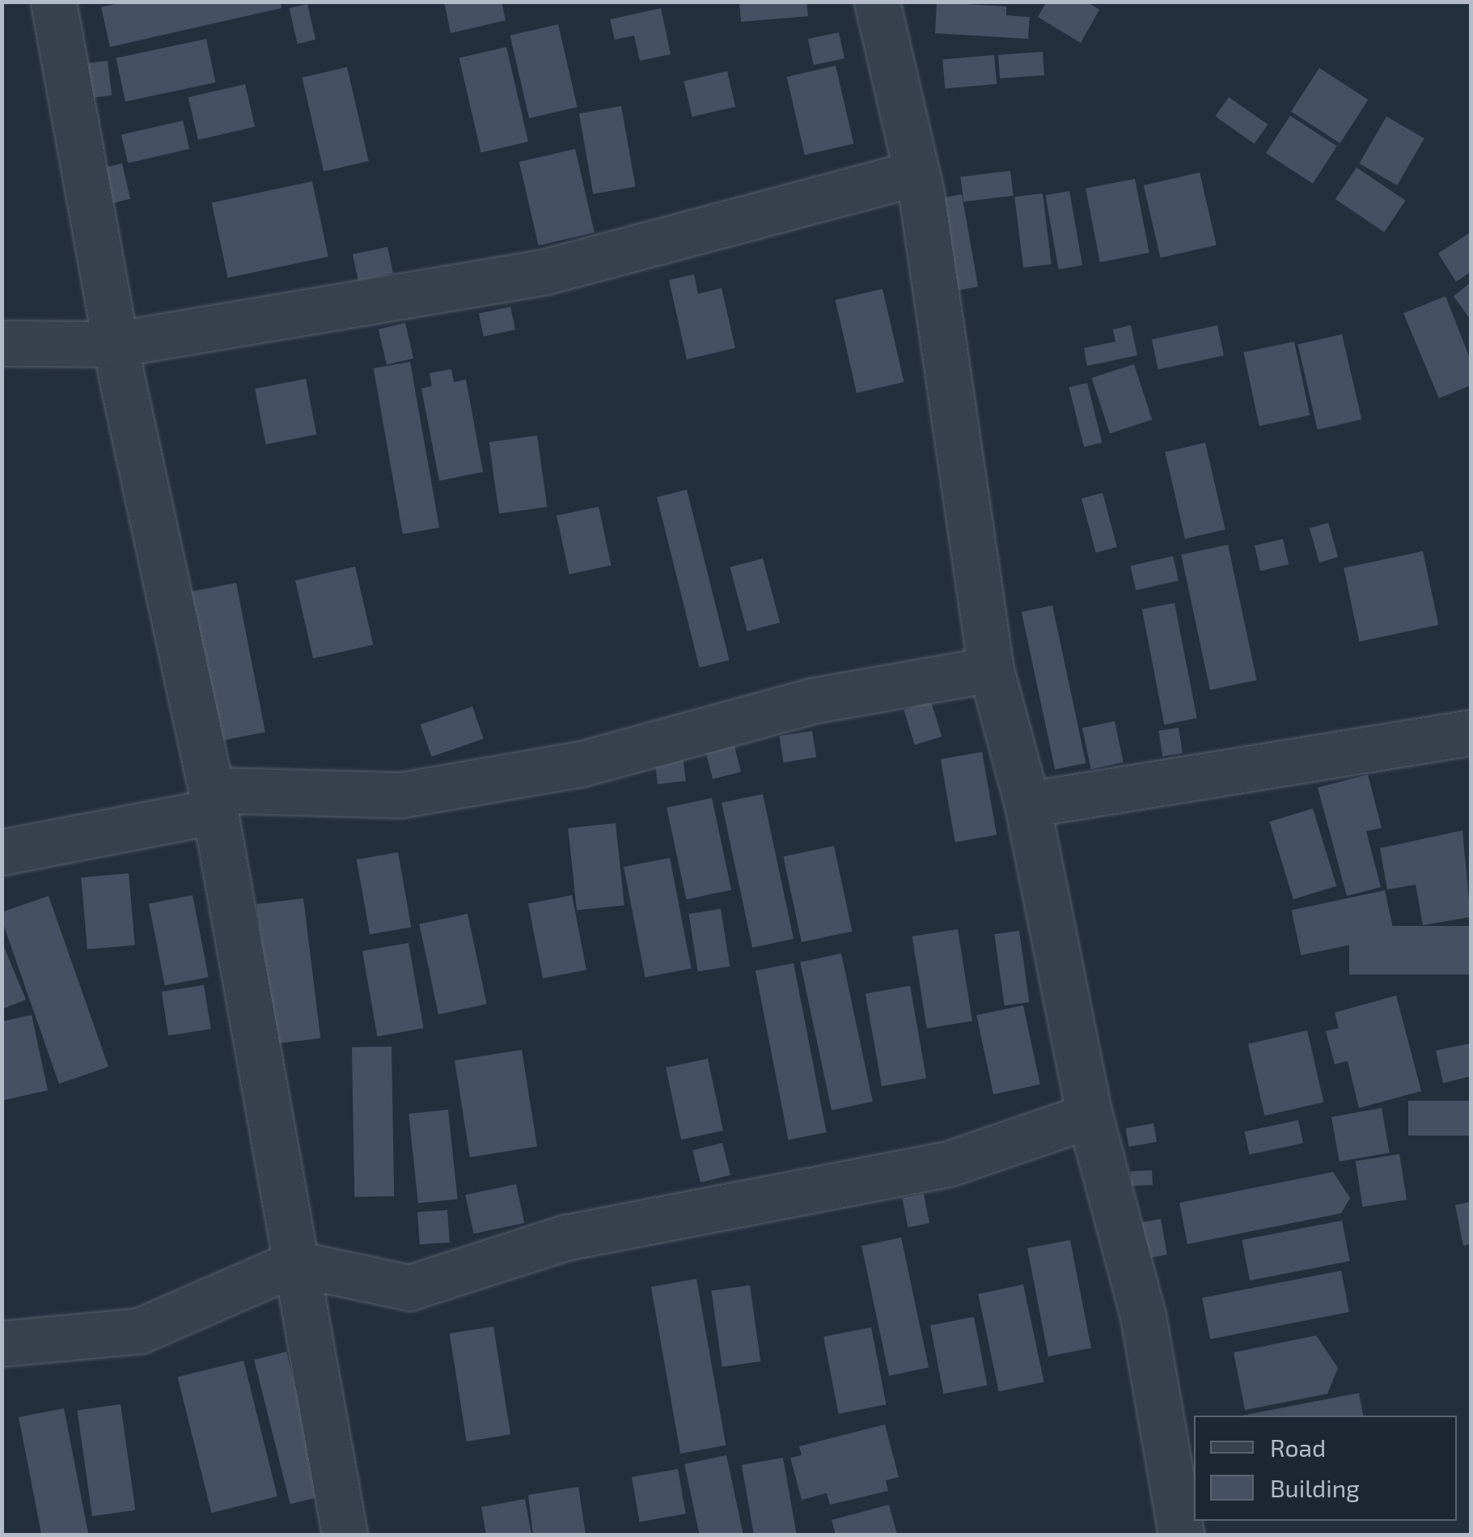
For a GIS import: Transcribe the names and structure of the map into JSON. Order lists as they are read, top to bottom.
{
  "legend": ["Road", "Building"]
}
